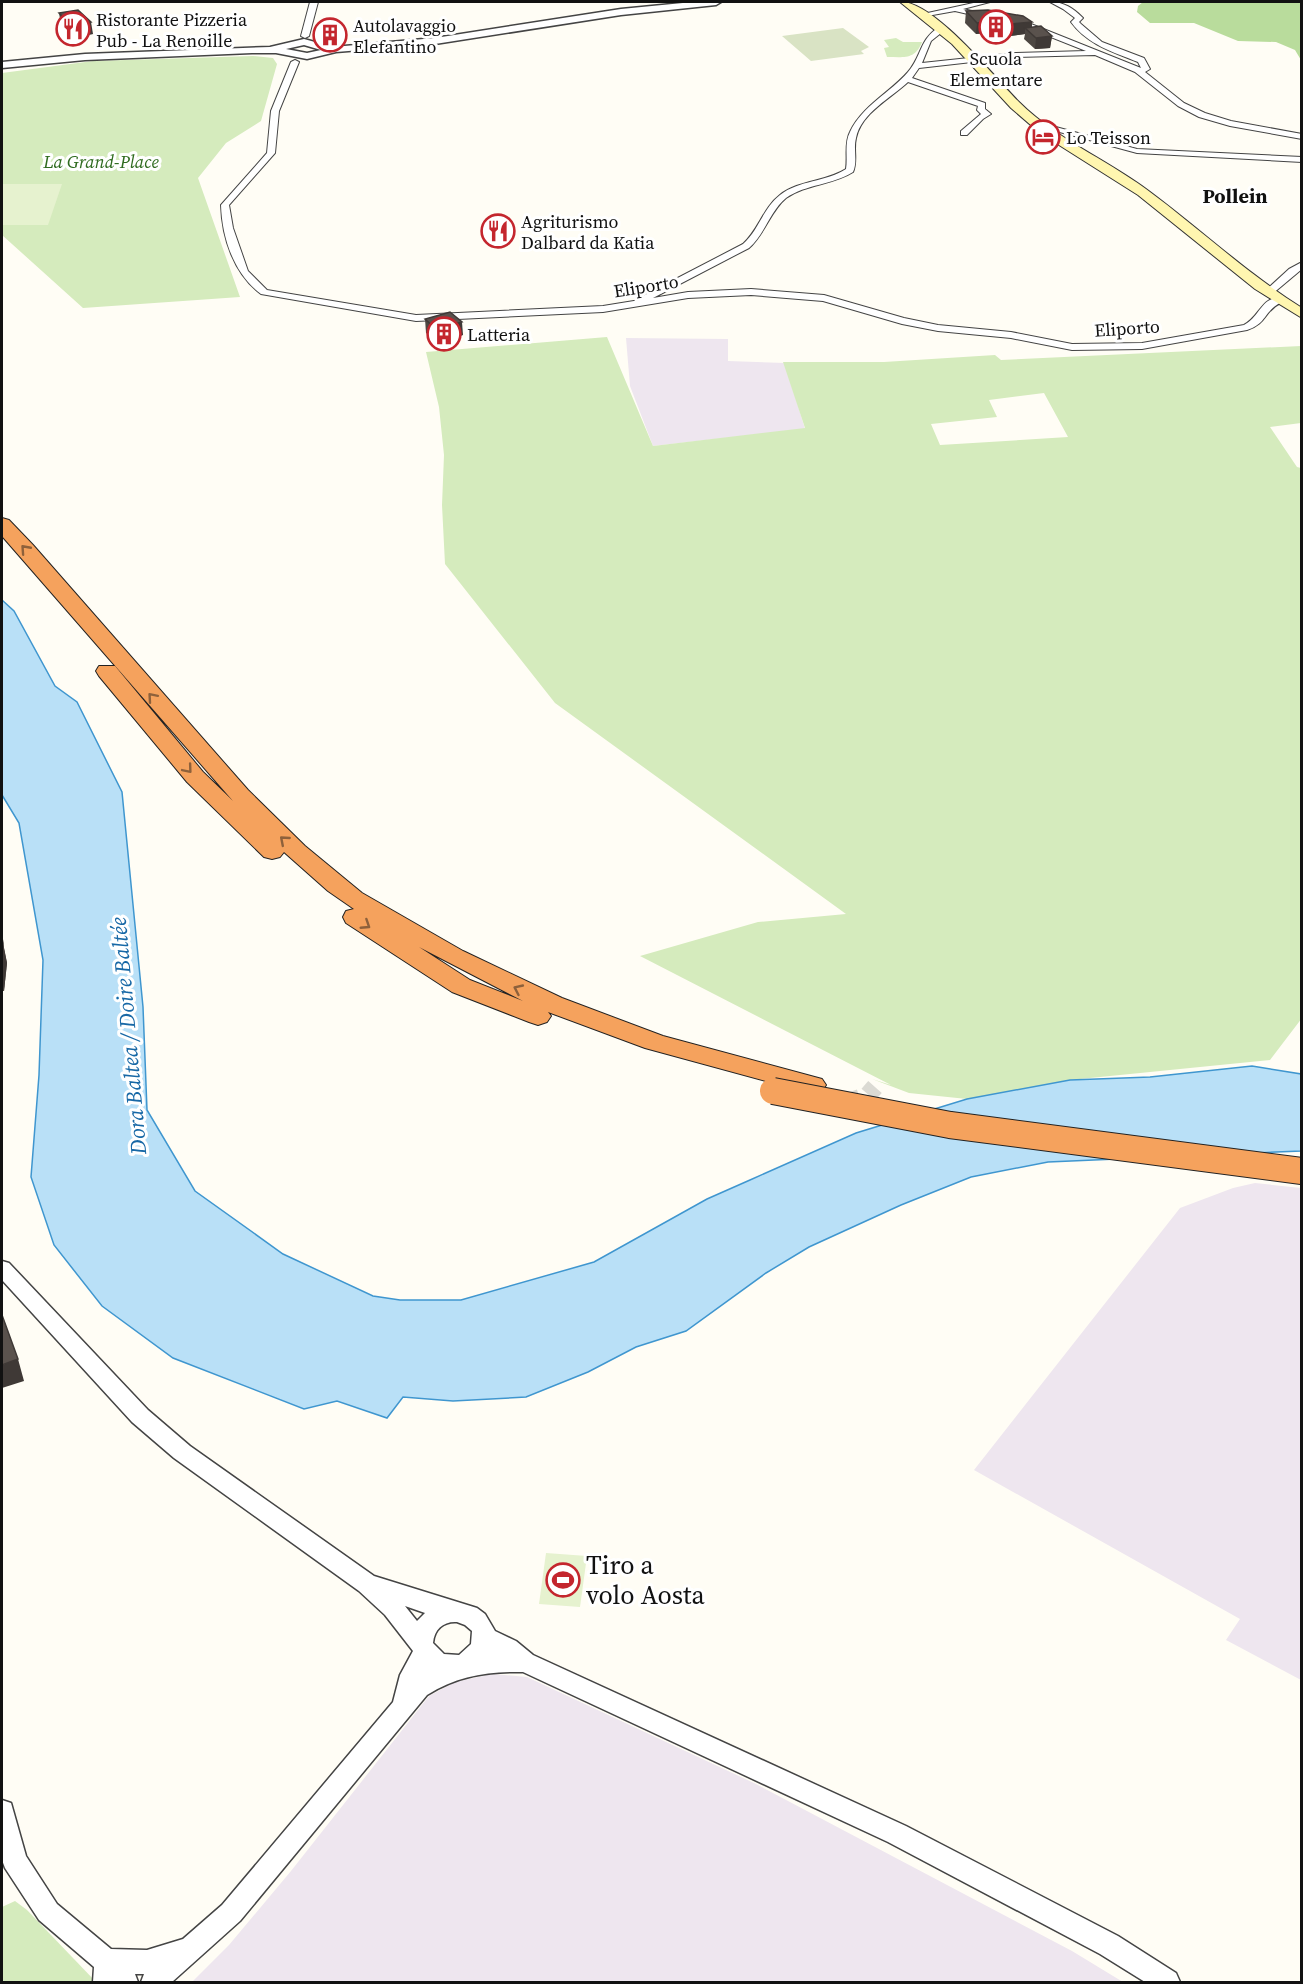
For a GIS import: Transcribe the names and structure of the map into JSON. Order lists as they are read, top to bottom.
{
  "streets": {
    "street": ["Eliporto"]
  },
  "districts": ["Pollein"],
  "water": ["Dora Baltea / Doire Baltée"],
  "parks": ["La Grand-Place"],
  "places": {
    "building": ["Scuola Elementare", "Autolavaggio Elefantino", "Latteria"],
    "restaurant": ["Ristorante Pizzeria Pub - La Renoille", "Agriturismo Dalbard da Katia"],
    "hotel": ["Lo Teisson"],
    "sports": ["Tiro a volo Aosta"]
  }
}
